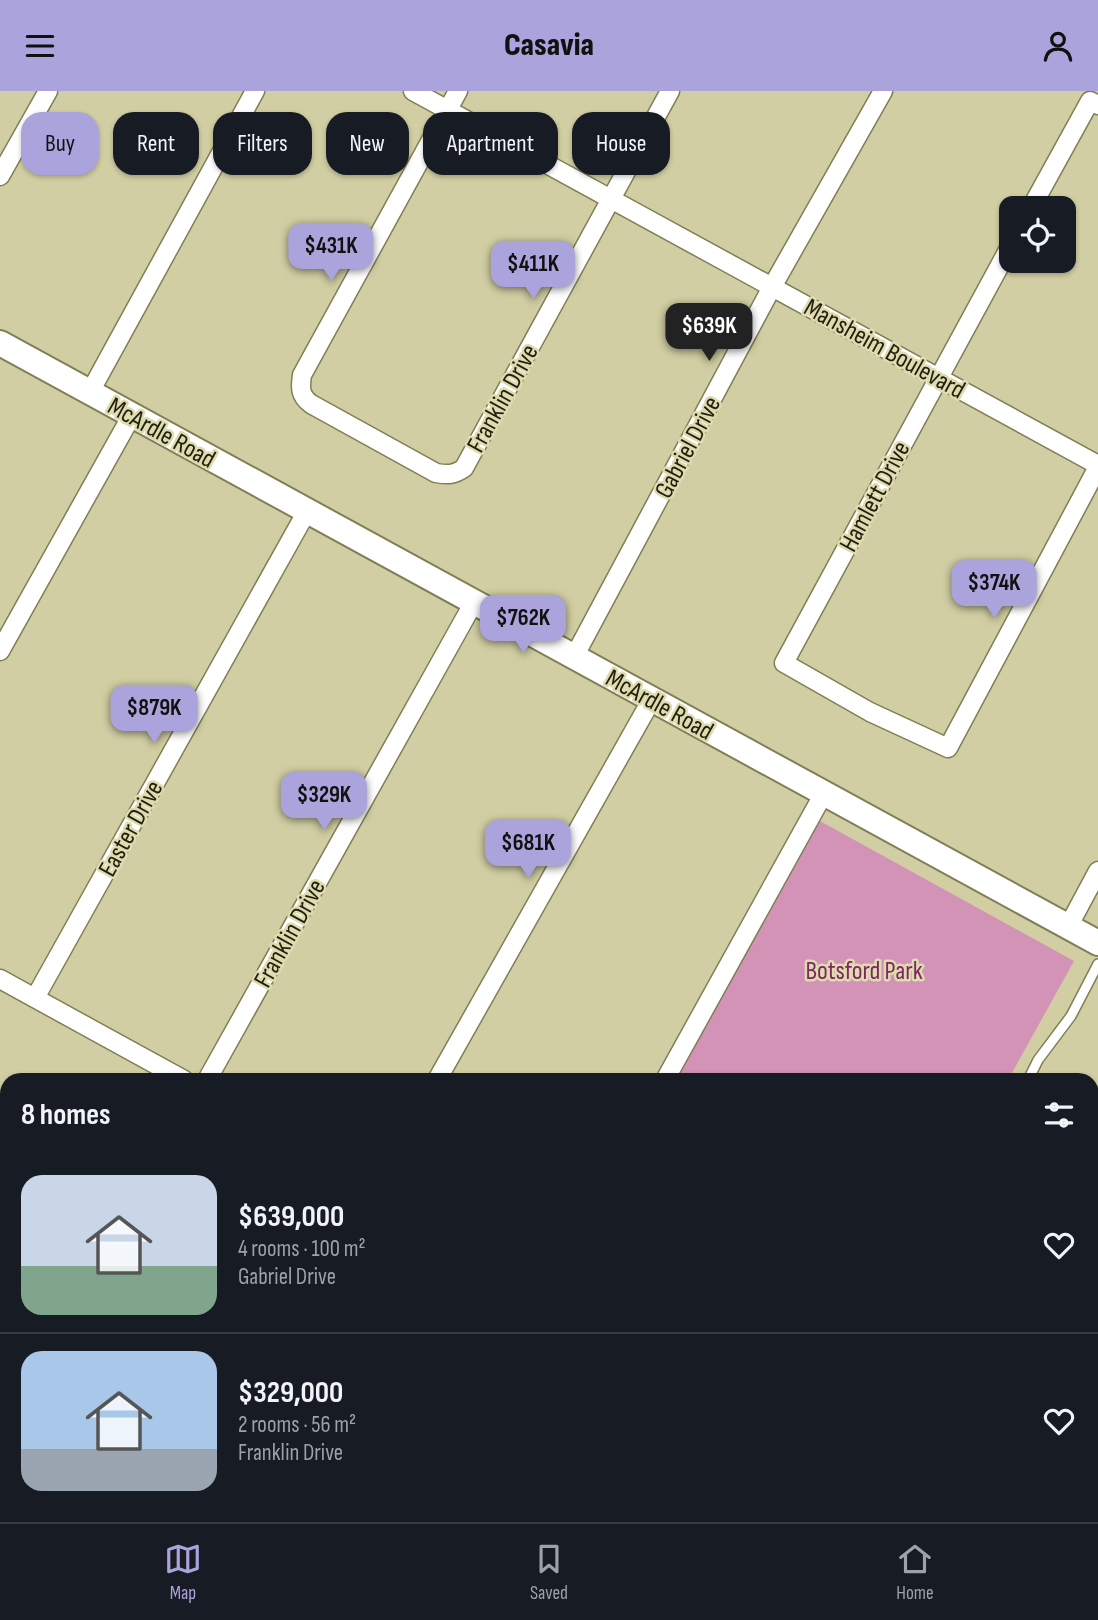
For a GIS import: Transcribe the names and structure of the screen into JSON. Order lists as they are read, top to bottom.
{
  "streets": {
    "main road": ["McArdle Road"],
    "street": [
      "Mansheim Boulevard",
      "Franklin Drive",
      "Gabriel Drive",
      "Hamlett Drive",
      "Easter Drive"
    ]
  },
  "crossings": [
    ["Mansheim Boulevard", "Franklin Drive"],
    ["Mansheim Boulevard", "Gabriel Drive"],
    ["Mansheim Boulevard", "Hamlett Drive"],
    ["Franklin Drive", "McArdle Road"],
    ["McArdle Road", "Gabriel Drive"],
    ["McArdle Road", "Easter Drive"]
  ],
  "parks": ["Botsford Park"],
  "page": {
    "header": "Casavia",
    "chip": [
      "Buy",
      "Rent",
      "Filters",
      "New",
      "Apartment",
      "House"
    ],
    "price": [
      "$431K",
      "$411K",
      "$639K",
      "$374K",
      "$762K",
      "$879K",
      "$329K",
      "$681K"
    ],
    "heading": "8 homes",
    "list": [
      {
        "name": "$639,000",
        "note": "4 rooms · 100 m² · Gabriel Drive"
      },
      {
        "name": "$329,000",
        "note": "2 rooms · 56 m² · Franklin Drive"
      }
    ],
    "tabs": ["Map", "Saved", "Home"]
  }
}
